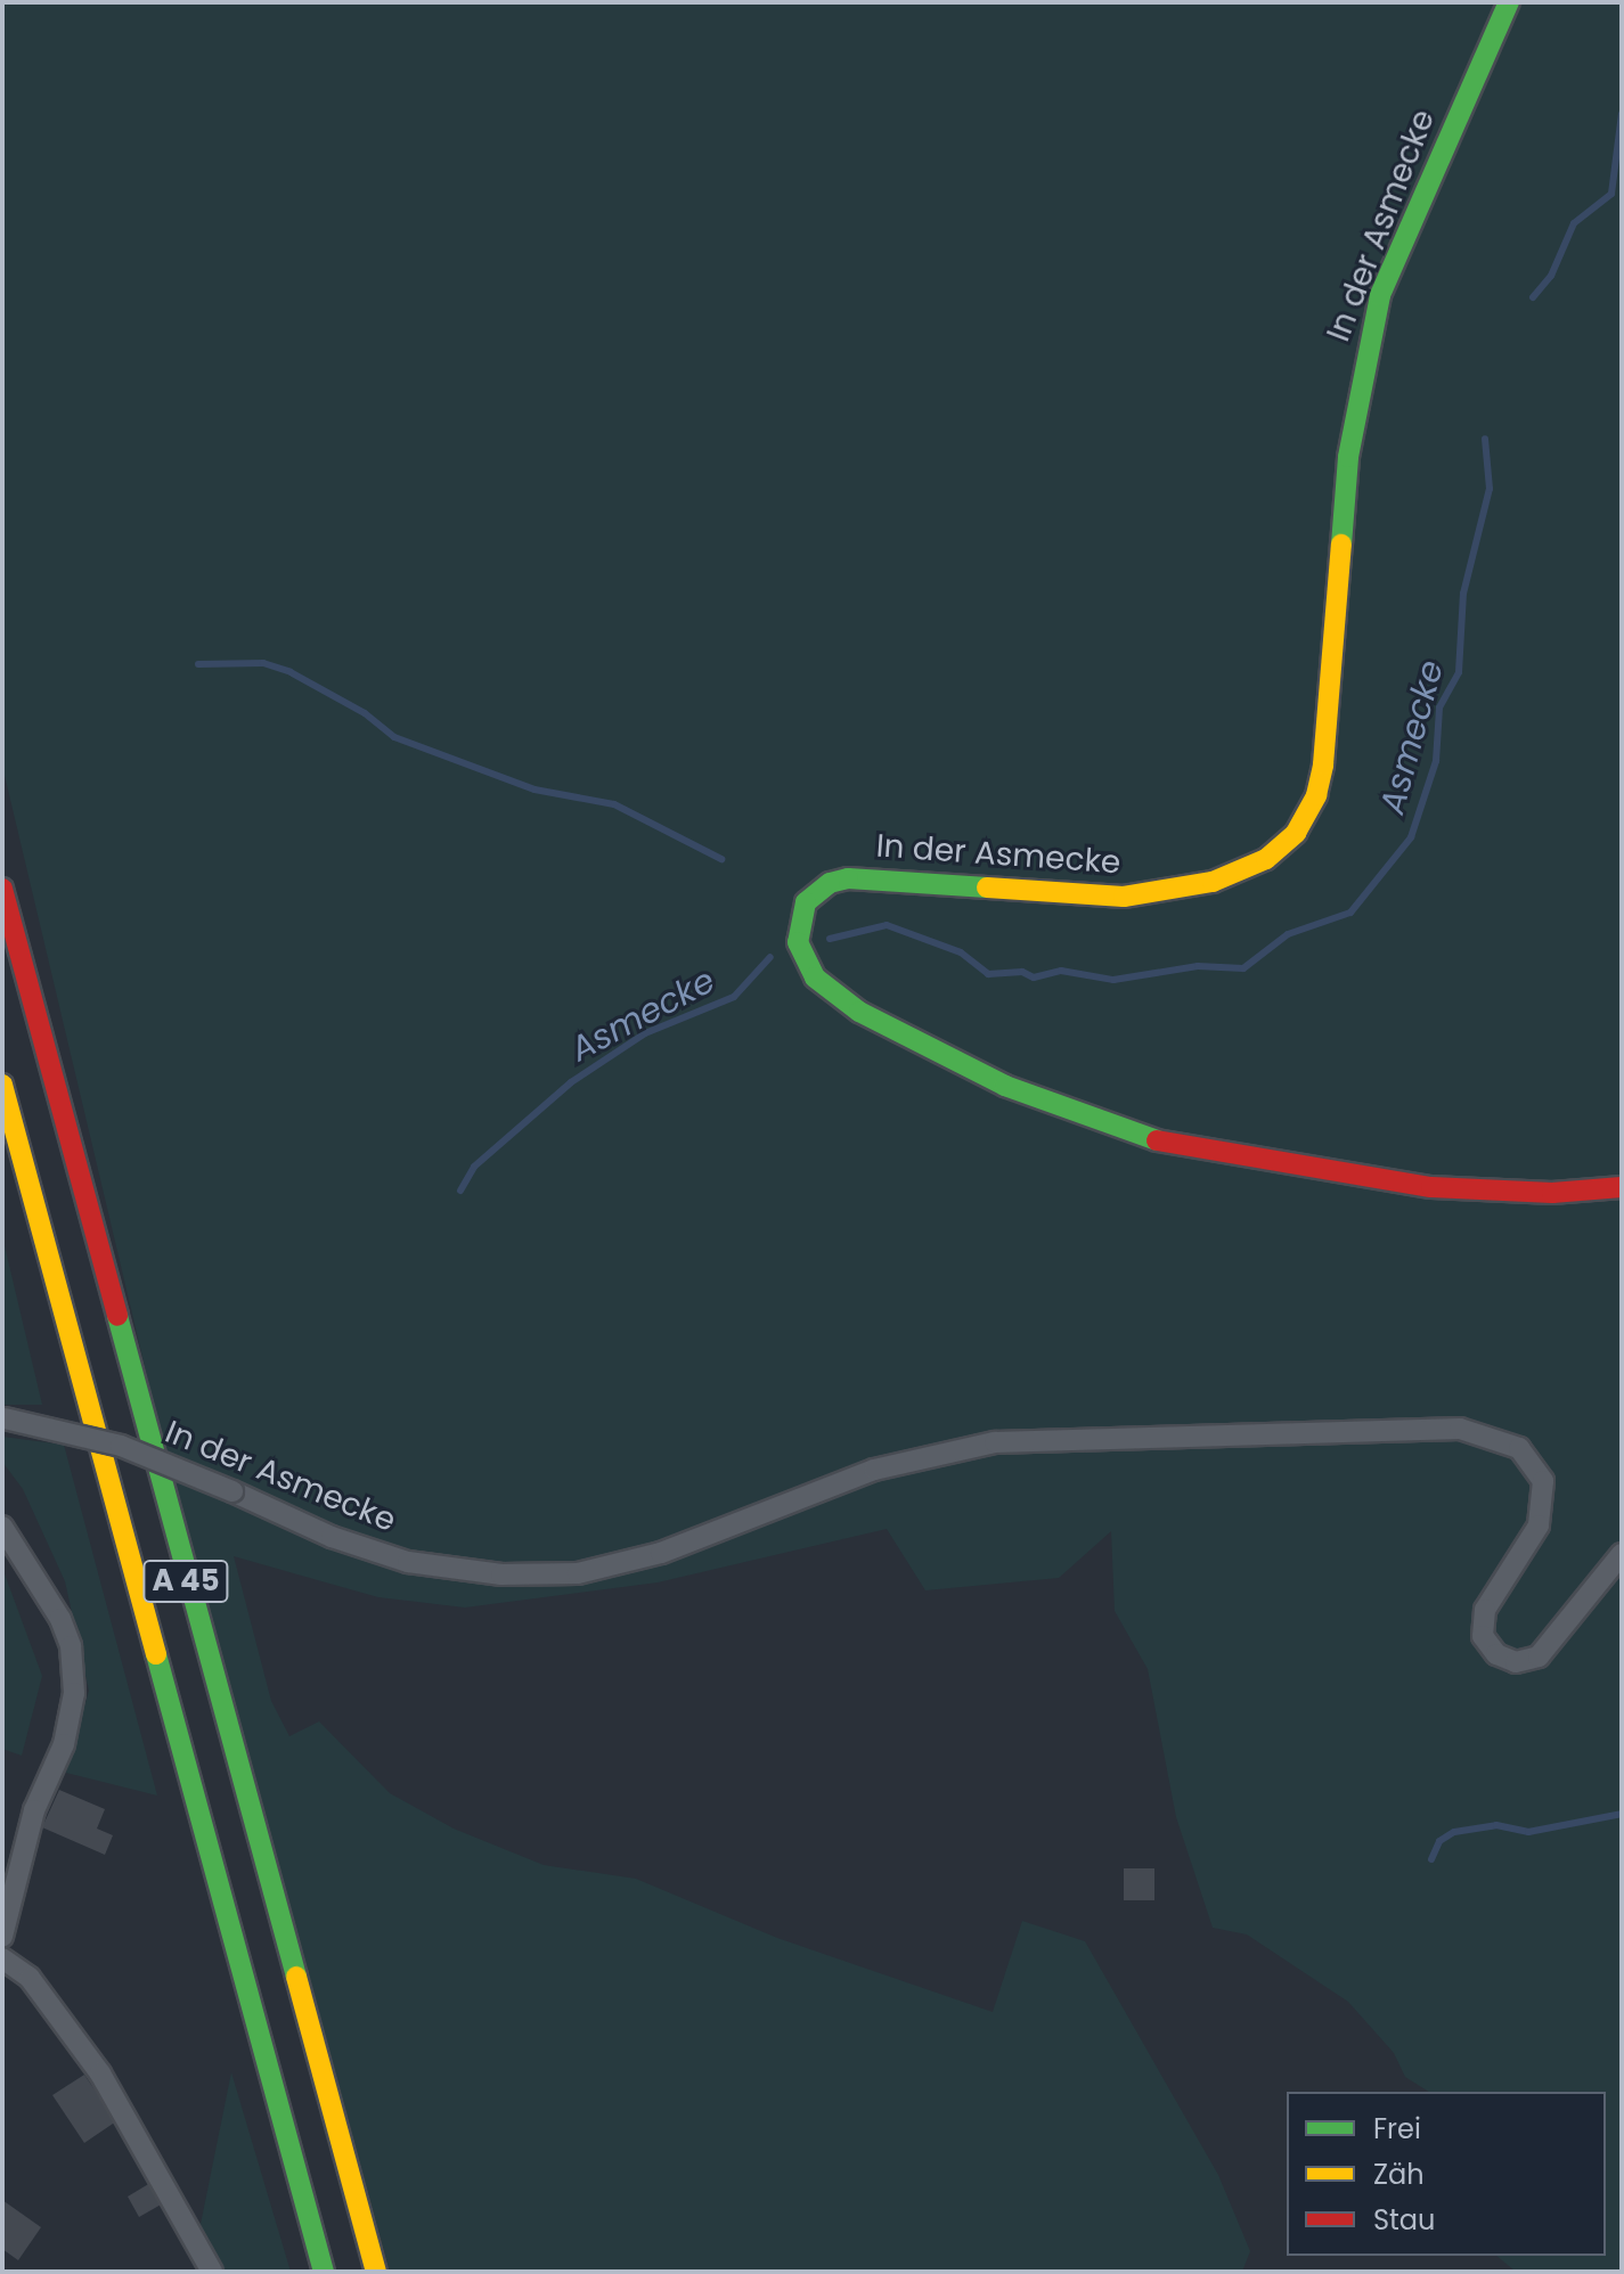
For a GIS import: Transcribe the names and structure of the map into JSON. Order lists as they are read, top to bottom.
{
  "streets": {
    "main road": ["In der Asmecke", "A 45"]
  },
  "water": ["Asmecke"],
  "legend": ["Frei", "Zäh", "Stau"]
}
